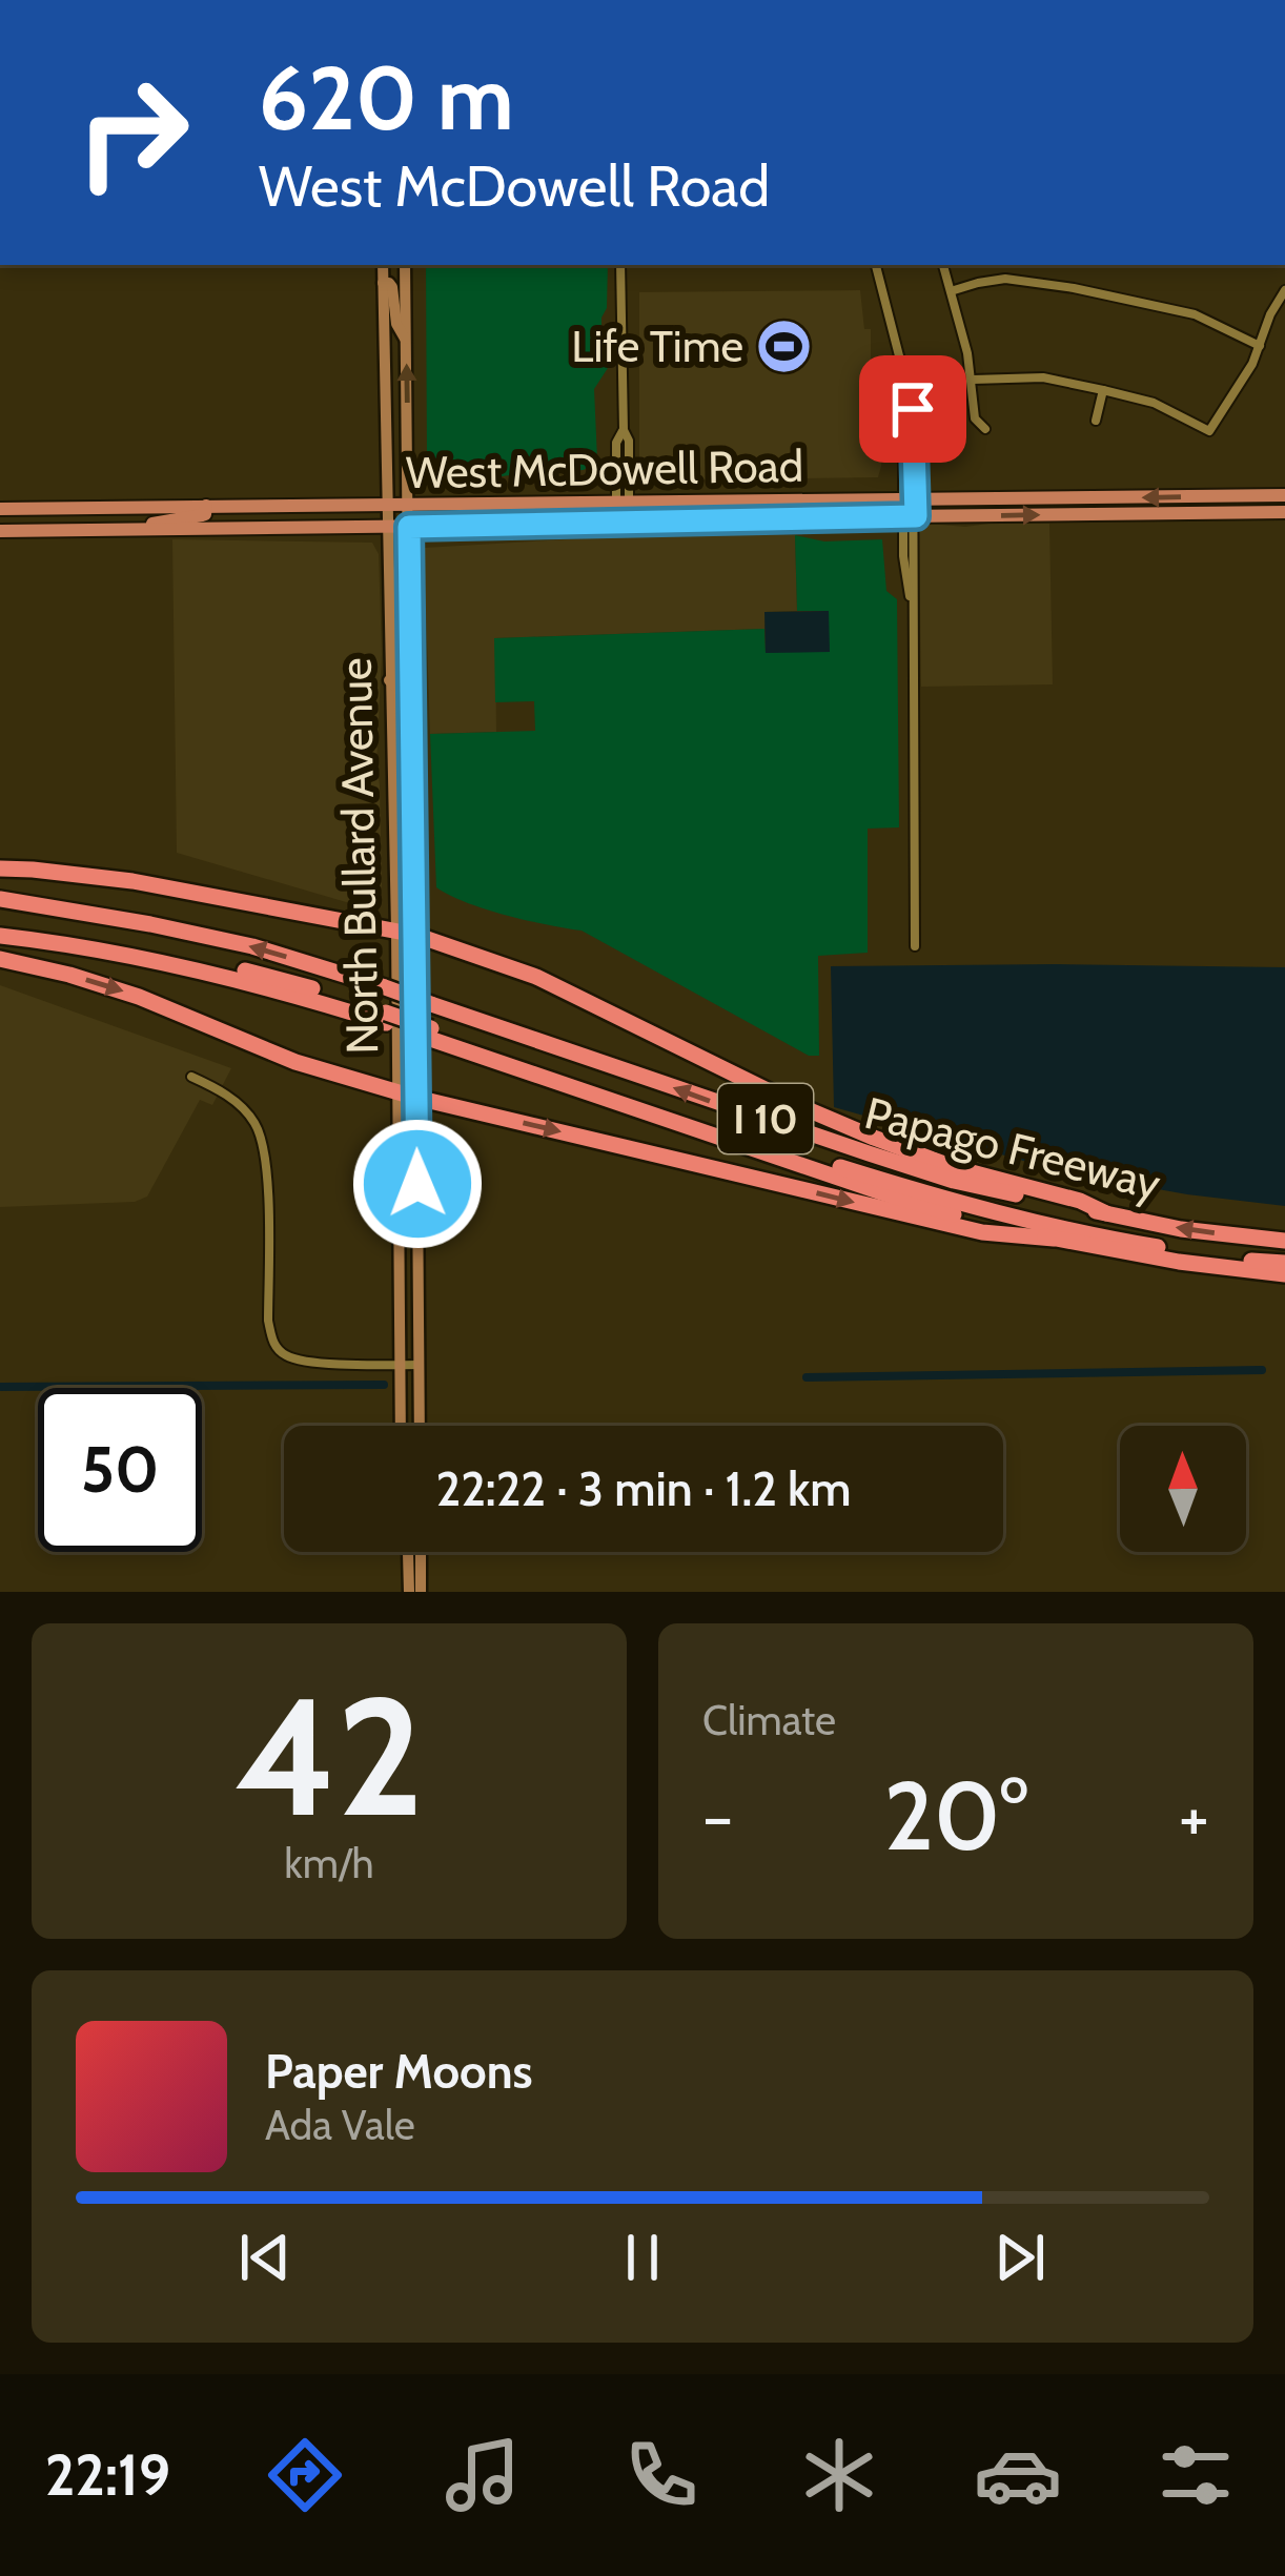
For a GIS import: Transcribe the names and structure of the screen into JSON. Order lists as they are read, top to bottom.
{
  "streets": {
    "highway": ["I 10", "Papago Freeway"],
    "main road": ["West McDowell Road", "North Bullard Avenue"]
  },
  "crossings": [
    ["West McDowell Road", "North Bullard Avenue"]
  ],
  "places": {
    "sports": ["Life Time"]
  },
  "north": "top",
  "page": {
    "turn": ["620 m", "West McDowell Road"],
    "limit": "50",
    "trip": "22:22 · 3 min · 1.2 km",
    "tile": [
      ["42", "km/h"],
      "Climate"
    ],
    "heat": ["−", "20°", "+"],
    "song": ["Paper Moons", "Ada Vale"],
    "tabs": "22:19"
  }
}
